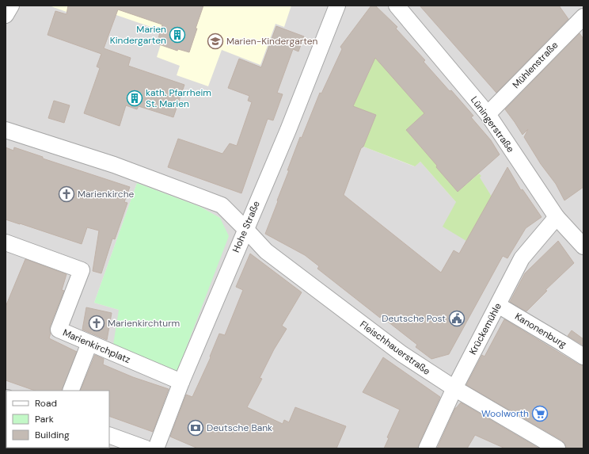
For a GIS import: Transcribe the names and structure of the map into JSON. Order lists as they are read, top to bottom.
{
  "streets": {
    "street": [
      "Mühlenstraße",
      "Lüningerstraße",
      "Hohe Straße",
      "Krückemühle",
      "Kanonenburg",
      "Marienkirchplatz",
      "Fleischhauerstraße"
    ]
  },
  "crossings": [
    ["Mühlenstraße", "Lüningerstraße"],
    ["Lüningerstraße", "Krückemühle"],
    ["Hohe Straße", "Marienkirchplatz"],
    ["Hohe Straße", "Fleischhauerstraße"],
    ["Krückemühle", "Kanonenburg"],
    ["Krückemühle", "Fleischhauerstraße"]
  ],
  "places": {
    "building": ["Marien Kindergarten", "kath. Pfarrheim St. Marien"],
    "school or university": ["Marien-Kindergarten"],
    "church": ["Marienkirche", "Marienkirchturm"],
    "public building": ["Deutsche Post"],
    "supermarket": ["Woolworth"],
    "bank": ["Deutsche Bank"]
  },
  "legend": ["Road", "Park", "Building"]
}
